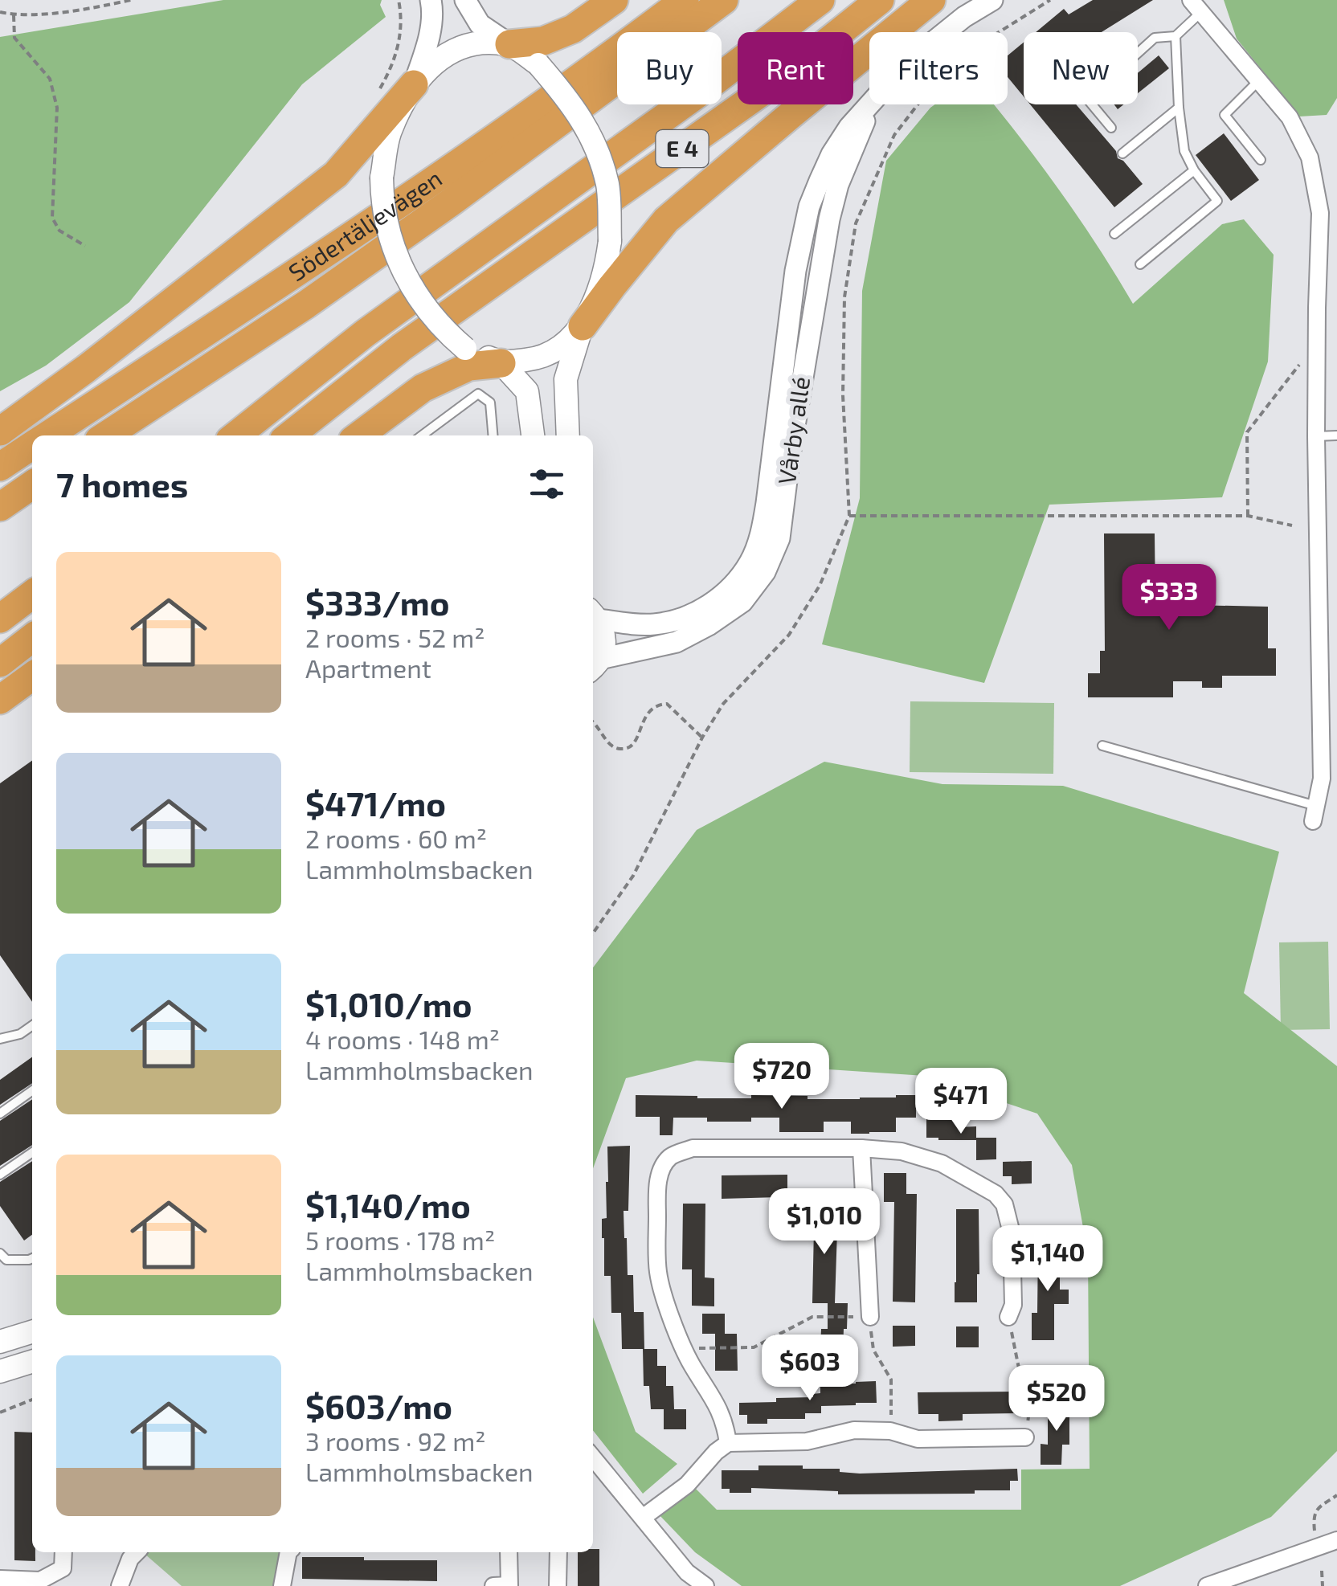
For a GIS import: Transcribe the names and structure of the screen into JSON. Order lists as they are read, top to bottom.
{
  "streets": {
    "highway": ["E 4", "Södertäljevägen"],
    "street": ["Vårby allé"]
  },
  "page": {
    "chip": [
      "Buy",
      "Rent",
      "Filters",
      "New"
    ],
    "heading": "7 homes",
    "list": [
      {
        "name": "$333/mo",
        "note": "2 rooms · 52 m² · Apartment"
      },
      {
        "name": "$471/mo",
        "note": "2 rooms · 60 m² · Lammholmsbacken"
      },
      {
        "name": "$1,010/mo",
        "note": "4 rooms · 148 m² · Lammholmsbacken"
      },
      {
        "name": "$1,140/mo",
        "note": "5 rooms · 178 m² · Lammholmsbacken"
      },
      {
        "name": "$603/mo",
        "note": "3 rooms · 92 m² · Lammholmsbacken"
      }
    ],
    "price": [
      "$333",
      "$720",
      "$471",
      "$1,010",
      "$1,140",
      "$603",
      "$520"
    ]
  }
}
